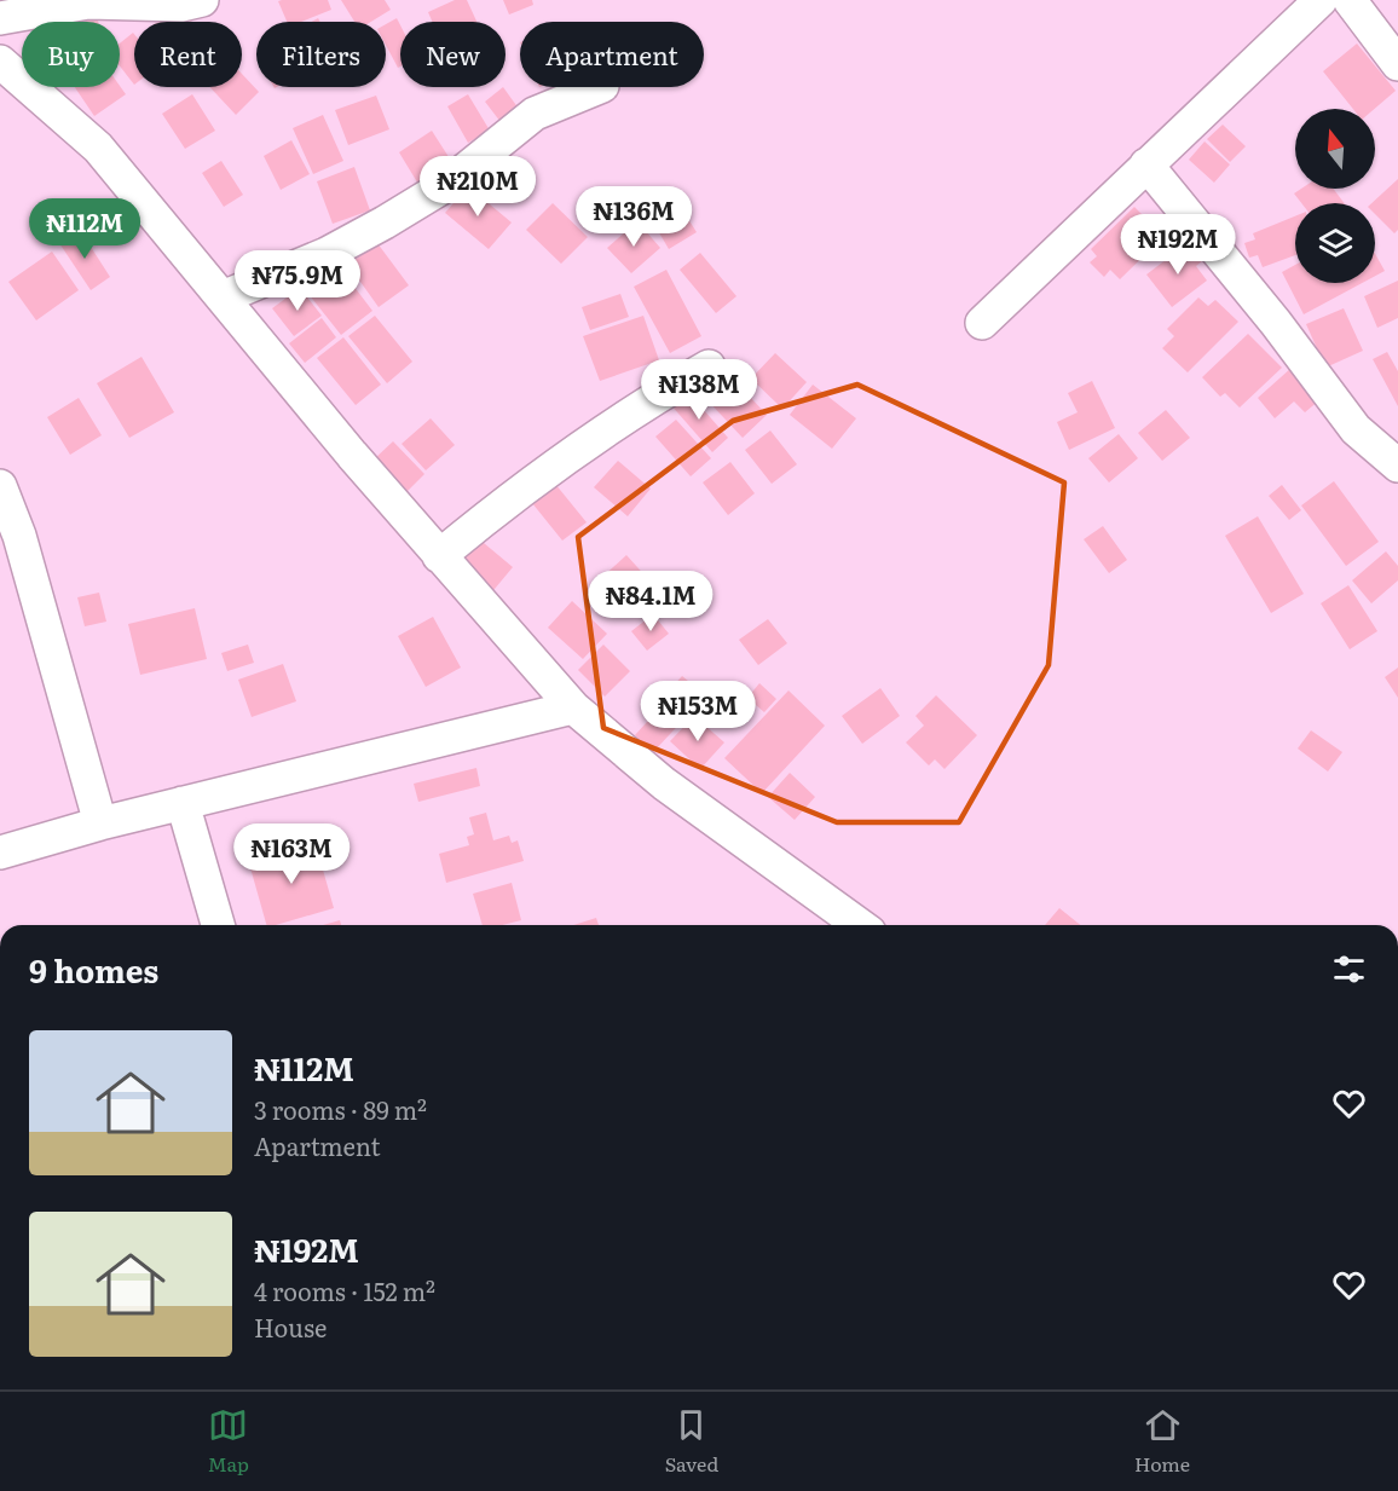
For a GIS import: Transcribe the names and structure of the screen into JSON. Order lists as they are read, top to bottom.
{
  "north": "top",
  "page": {
    "chip": [
      "Buy",
      "Rent",
      "Filters",
      "New",
      "Apartment"
    ],
    "price": [
      "₦210M",
      "₦136M",
      "₦112M",
      "₦192M",
      "₦75.9M",
      "₦138M",
      "₦84.1M",
      "₦153M",
      "₦163M"
    ],
    "heading": "9 homes",
    "list": [
      {
        "name": "₦112M",
        "note": "3 rooms · 89 m² · Apartment"
      },
      {
        "name": "₦192M",
        "note": "4 rooms · 152 m² · House"
      }
    ],
    "tabs": ["Map", "Saved", "Home"]
  }
}
